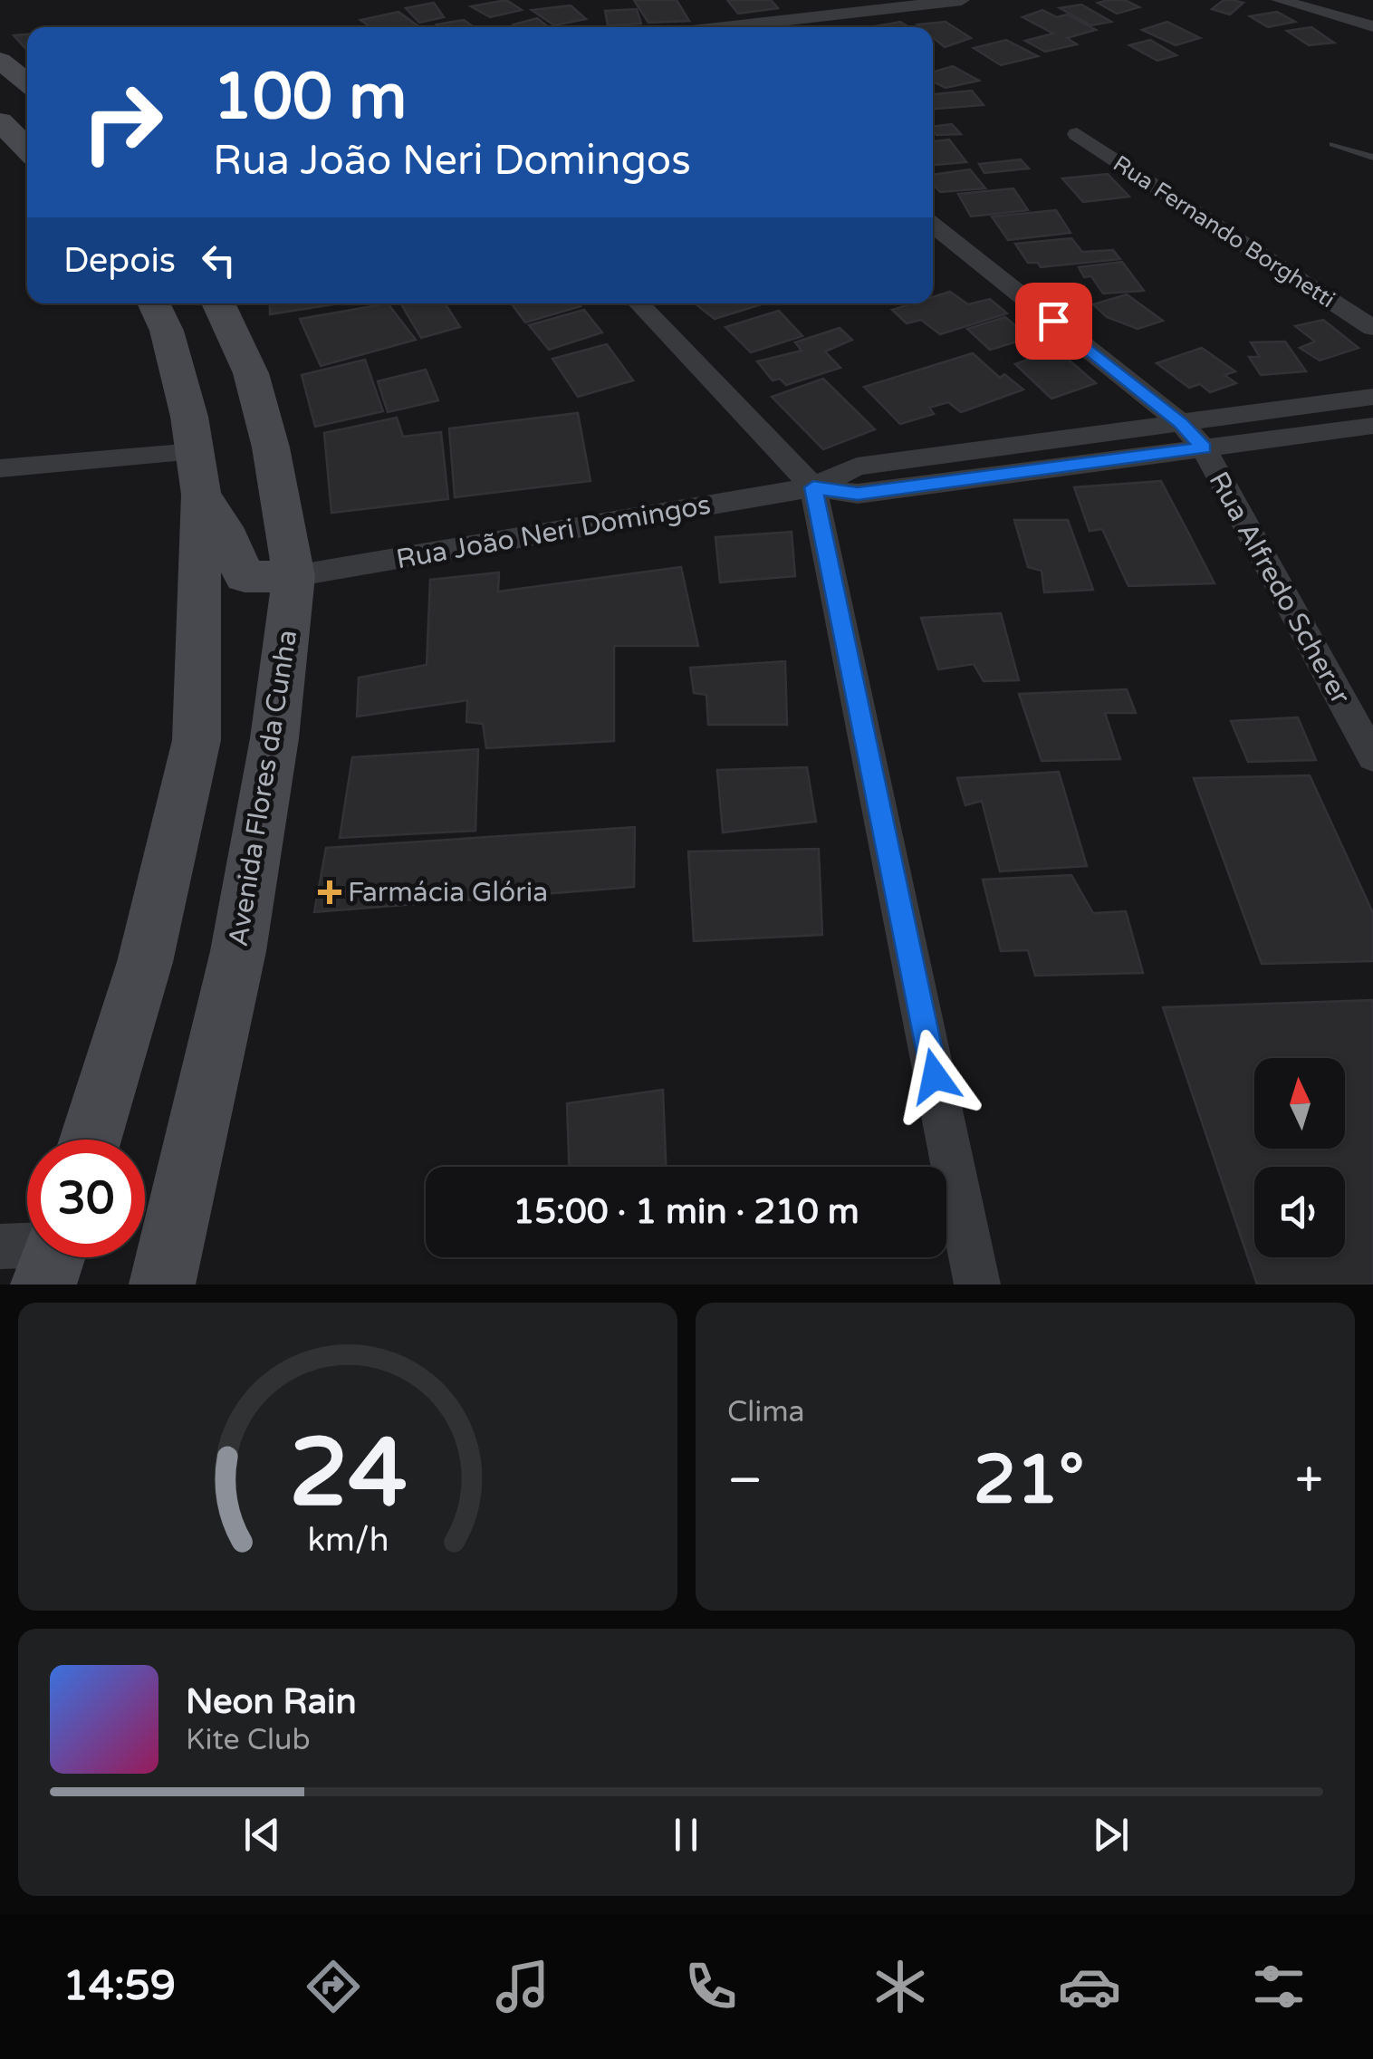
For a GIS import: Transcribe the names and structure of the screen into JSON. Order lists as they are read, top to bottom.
{
  "streets": {
    "main road": ["Avenida Flores da Cunha"],
    "street": ["Rua Fernando Borghetti", "Rua João Neri Domingos", "Rua Alfredo Scherer"]
  },
  "crossings": [
    ["Rua João Neri Domingos", "Rua Alfredo Scherer"],
    ["Rua João Neri Domingos", "Avenida Flores da Cunha"]
  ],
  "places": {
    "health": ["Farmácia Glória"]
  },
  "north": "top",
  "page": {
    "turn": ["100 m", "Rua João Neri Domingos"],
    "then": "Depois",
    "limit": "30",
    "trip": "15:00 · 1 min · 210 m",
    "tile": "Clima",
    "heat": ["−", "21°", "+"],
    "song": ["Neon Rain", "Kite Club"],
    "tabs": "14:59",
    "gauge": ["24", "km/h"]
  }
}
